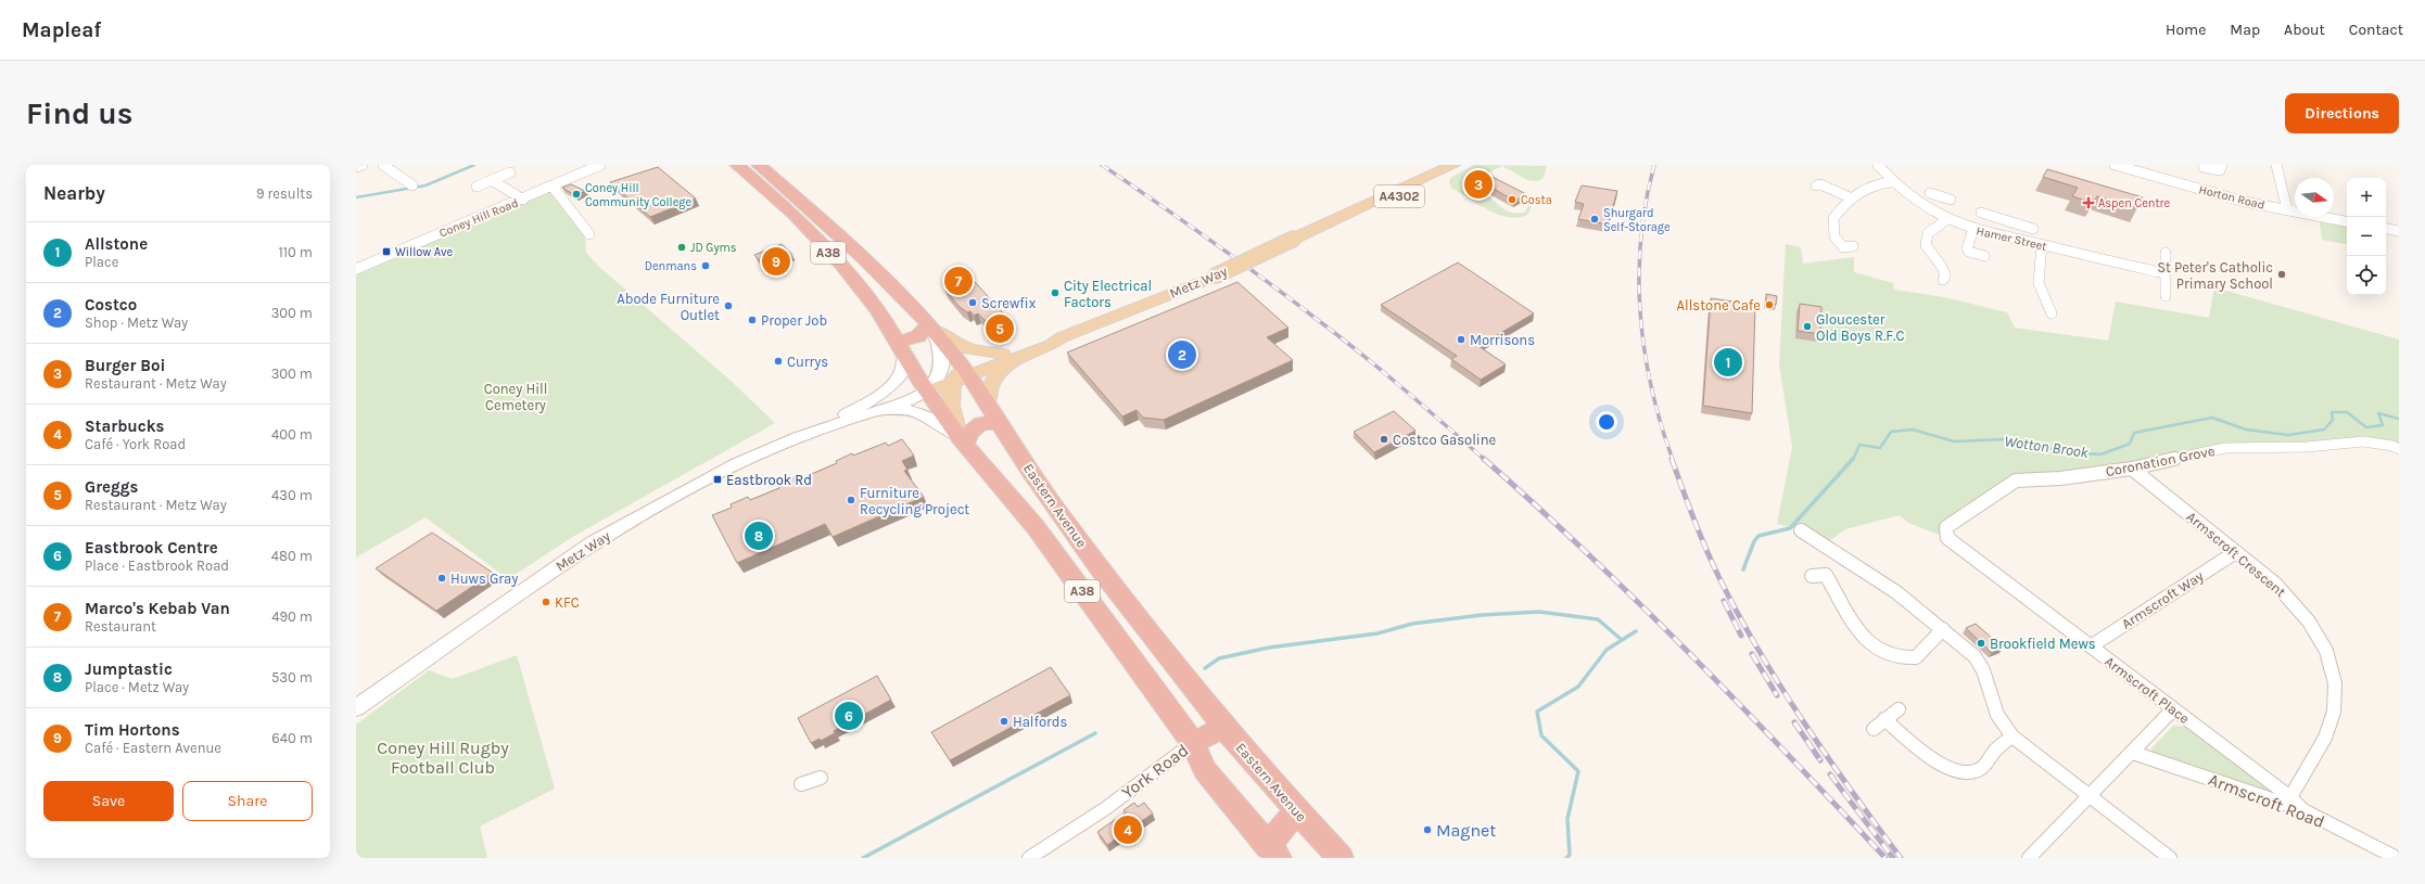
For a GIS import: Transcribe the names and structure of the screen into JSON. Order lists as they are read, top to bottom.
{
  "streets": {
    "highway": ["A38", "Eastern Avenue"],
    "main road": ["A4302", "Metz Way"],
    "street": [
      "Horton Road",
      "Coney Hill Road",
      "Hamer Street",
      "Coronation Grove",
      "Armscroft Crescent",
      "Armscroft Way",
      "Armscroft Place",
      "York Road",
      "Armscroft Road"
    ]
  },
  "crossings": [
    ["Metz Way", "Eastern Avenue"],
    ["Coronation Grove", "Armscroft Crescent"],
    ["Coronation Grove", "Armscroft Place"],
    ["Eastern Avenue", "York Road"],
    ["Armscroft Crescent", "Armscroft Way"],
    ["Armscroft Crescent", "Armscroft Place"],
    ["Armscroft Way", "Armscroft Place"],
    ["Armscroft Place", "Armscroft Road"]
  ],
  "water": ["Wotton Brook"],
  "parks": ["Coney Hill Cemetery", "Coney Hill Rugby Football Club"],
  "places": {
    "other": [
      "Coney Hill Community College",
      "Costa",
      "Shurgard Self-Storage",
      "JD Gyms",
      "Denmans",
      "St Peter's Catholic Primary School",
      "City Electrical Factors",
      "Screwfix",
      "Allstone Cafe",
      "Abode Furniture Outlet",
      "Proper Job",
      "Gloucester Old Boys R.F.C",
      "Morrisons",
      "Currys",
      "Costco Gasoline",
      "Furniture Recycling Project",
      "Huws Gray",
      "KFC",
      "Brookfield Mews",
      "Halfords",
      "Magnet"
    ],
    "health": ["Aspen Centre"],
    "transit": ["Willow Ave", "Eastbrook Rd"]
  },
  "north": "right",
  "page": {
    "header": "Mapleaf",
    "nav": [
      "Home",
      "Map",
      "About",
      "Contact"
    ],
    "buttons": [
      "Directions",
      ["Save", "Share"]
    ],
    "title": "Find us",
    "heading": ["Nearby", "9 results"],
    "pins": [
      "3",
      "9",
      "7",
      "5",
      "2",
      "1",
      "8",
      "6",
      "4"
    ],
    "map_buttons": ["+", "−"],
    "list": [
      {
        "mark": "1",
        "name": "Allstone",
        "note": "Place",
        "value": "110 m"
      },
      {
        "mark": "2",
        "name": "Costco",
        "note": "Shop · Metz Way",
        "value": "300 m"
      },
      {
        "mark": "3",
        "name": "Burger Boi",
        "note": "Restaurant · Metz Way",
        "value": "300 m"
      },
      {
        "mark": "4",
        "name": "Starbucks",
        "note": "Café · York Road",
        "value": "400 m"
      },
      {
        "mark": "5",
        "name": "Greggs",
        "note": "Restaurant · Metz Way",
        "value": "430 m"
      },
      {
        "mark": "6",
        "name": "Eastbrook Centre",
        "note": "Place · Eastbrook Road",
        "value": "480 m"
      },
      {
        "mark": "7",
        "name": "Marco's Kebab Van",
        "note": "Restaurant",
        "value": "490 m"
      },
      {
        "mark": "8",
        "name": "Jumptastic",
        "note": "Place · Metz Way",
        "value": "530 m"
      },
      {
        "mark": "9",
        "name": "Tim Hortons",
        "note": "Café · Eastern Avenue",
        "value": "640 m"
      }
    ]
  }
}
